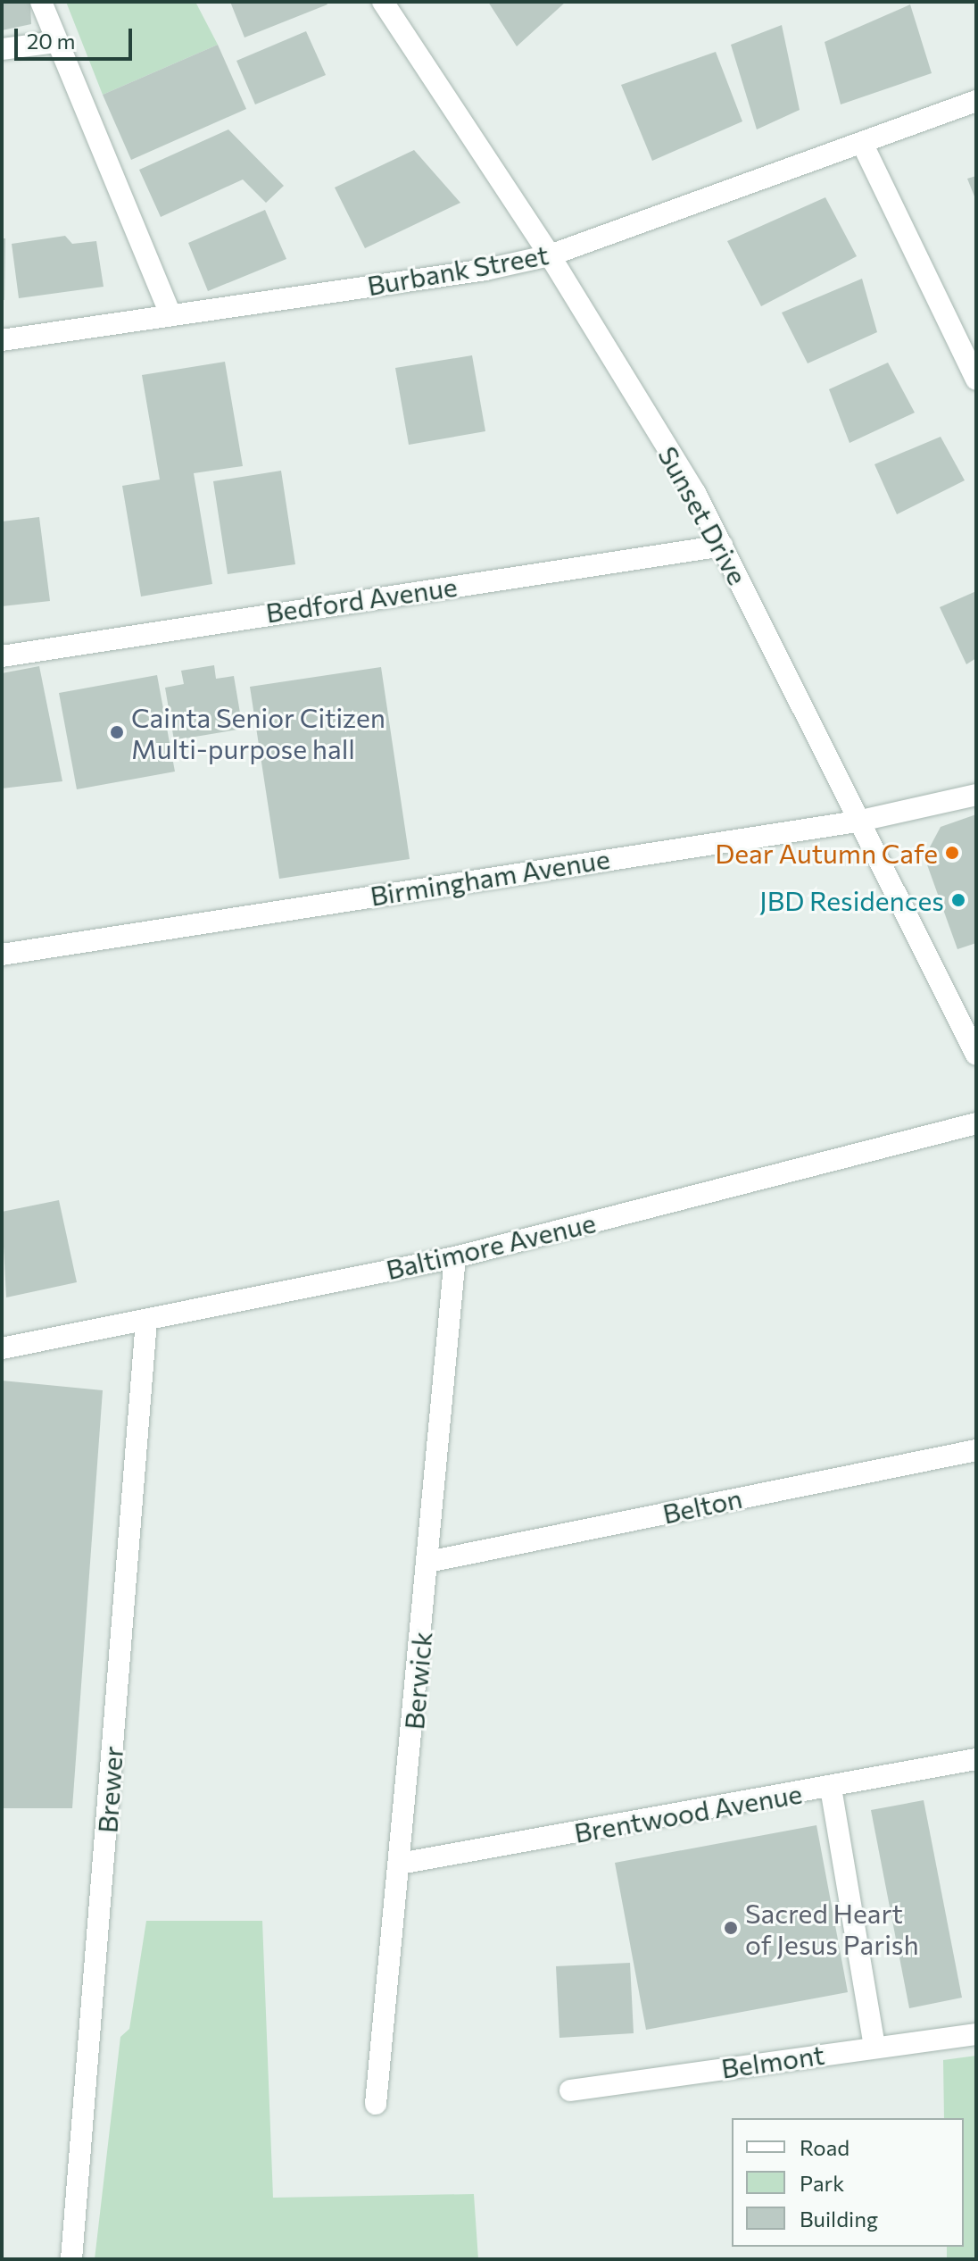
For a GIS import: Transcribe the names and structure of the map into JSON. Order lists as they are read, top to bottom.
{
  "streets": {
    "street": [
      "Burbank Street",
      "Sunset Drive",
      "Bedford Avenue",
      "Birmingham Avenue",
      "Baltimore Avenue",
      "Belton",
      "Berwick",
      "Brewer",
      "Brentwood Avenue",
      "Belmont"
    ]
  },
  "crossings": [
    ["Burbank Street", "Sunset Drive"],
    ["Sunset Drive", "Bedford Avenue"],
    ["Sunset Drive", "Birmingham Avenue"],
    ["Baltimore Avenue", "Berwick"],
    ["Baltimore Avenue", "Brewer"],
    ["Belton", "Berwick"],
    ["Berwick", "Brentwood Avenue"]
  ],
  "places": [
    "Cainta Senior Citizen Multi-purpose hall",
    "Dear Autumn Cafe",
    "JBD Residences",
    "Sacred Heart of Jesus Parish"
  ],
  "legend": ["Road", "Park", "Building"],
  "scale_bar": "20 m"
}
